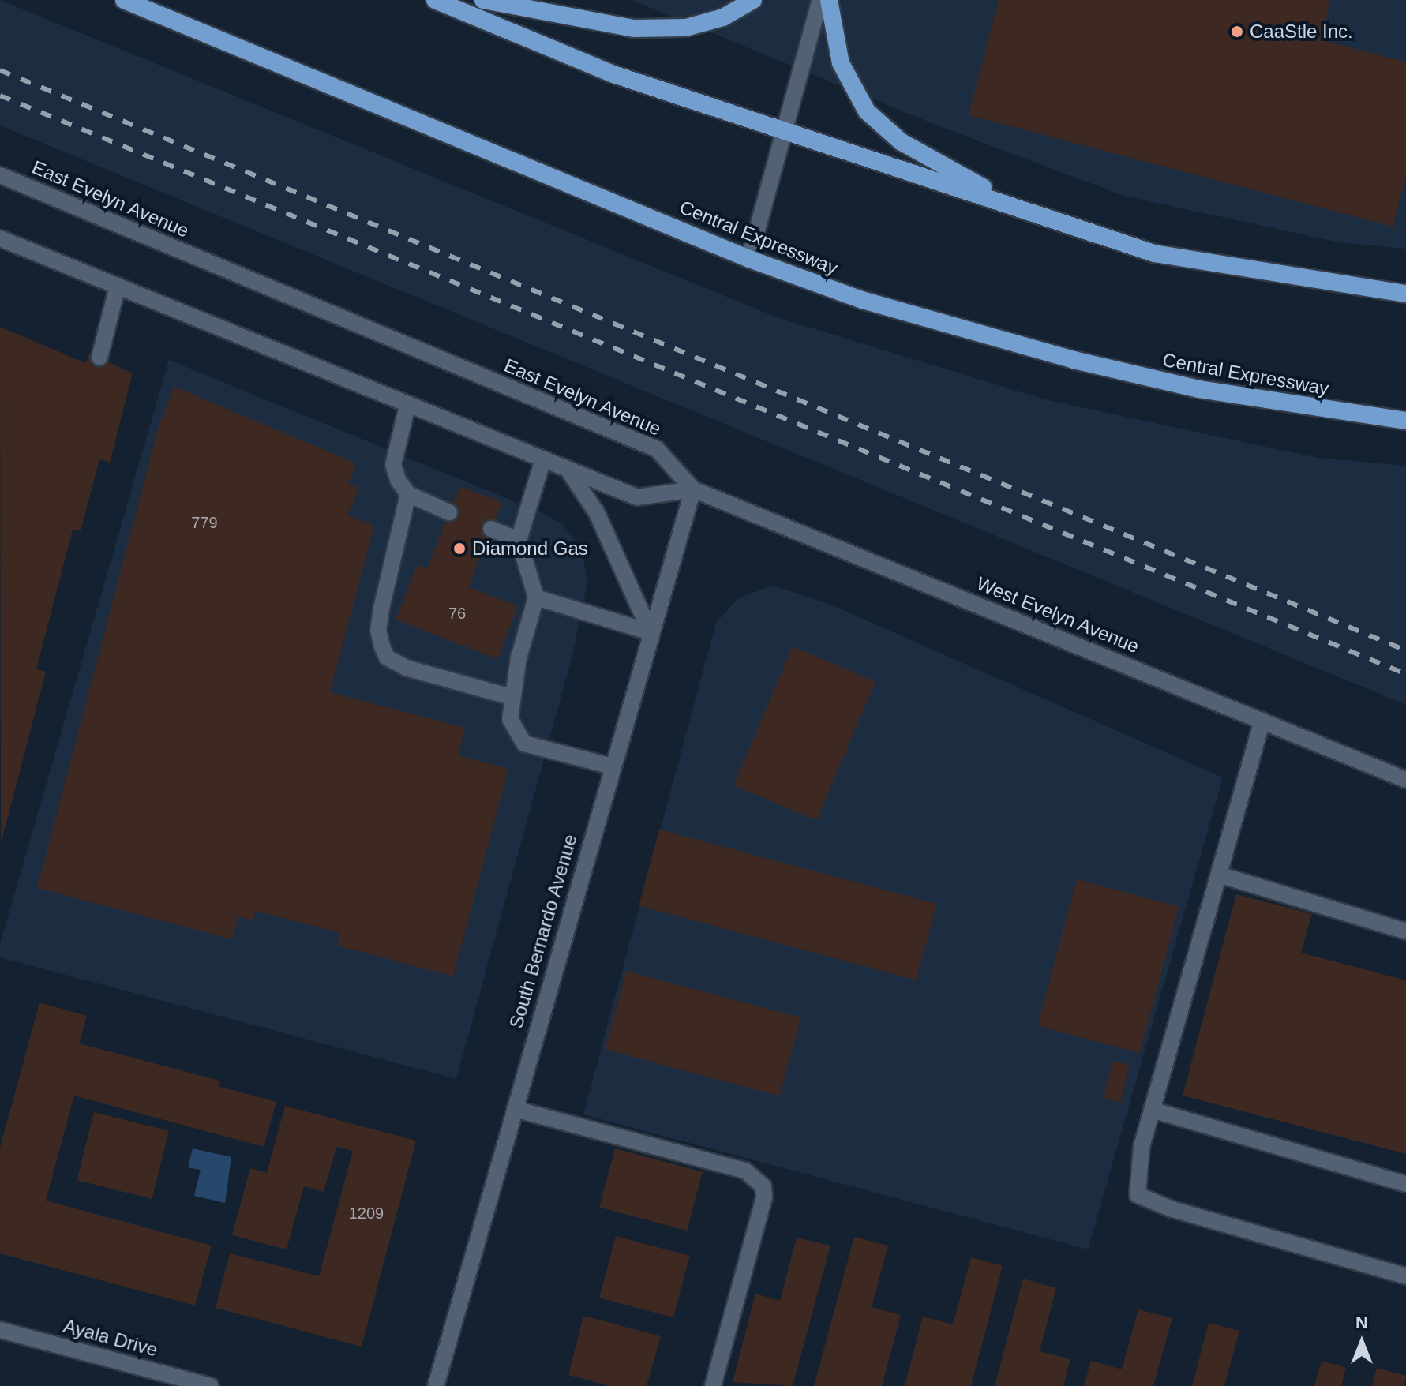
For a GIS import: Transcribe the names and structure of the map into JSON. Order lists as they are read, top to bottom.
{
  "streets": {
    "highway": ["Central Expressway"],
    "main road": [
      "East Evelyn Avenue",
      "West Evelyn Avenue",
      "South Bernardo Avenue",
      "Ayala Drive"
    ]
  },
  "crossings": [
    ["East Evelyn Avenue", "West Evelyn Avenue"],
    ["East Evelyn Avenue", "South Bernardo Avenue"],
    ["West Evelyn Avenue", "South Bernardo Avenue"]
  ],
  "places": ["CaaStle Inc.", "Diamond Gas"],
  "house_numbers": ["779", "76", "1209"],
  "north": "top"
}
